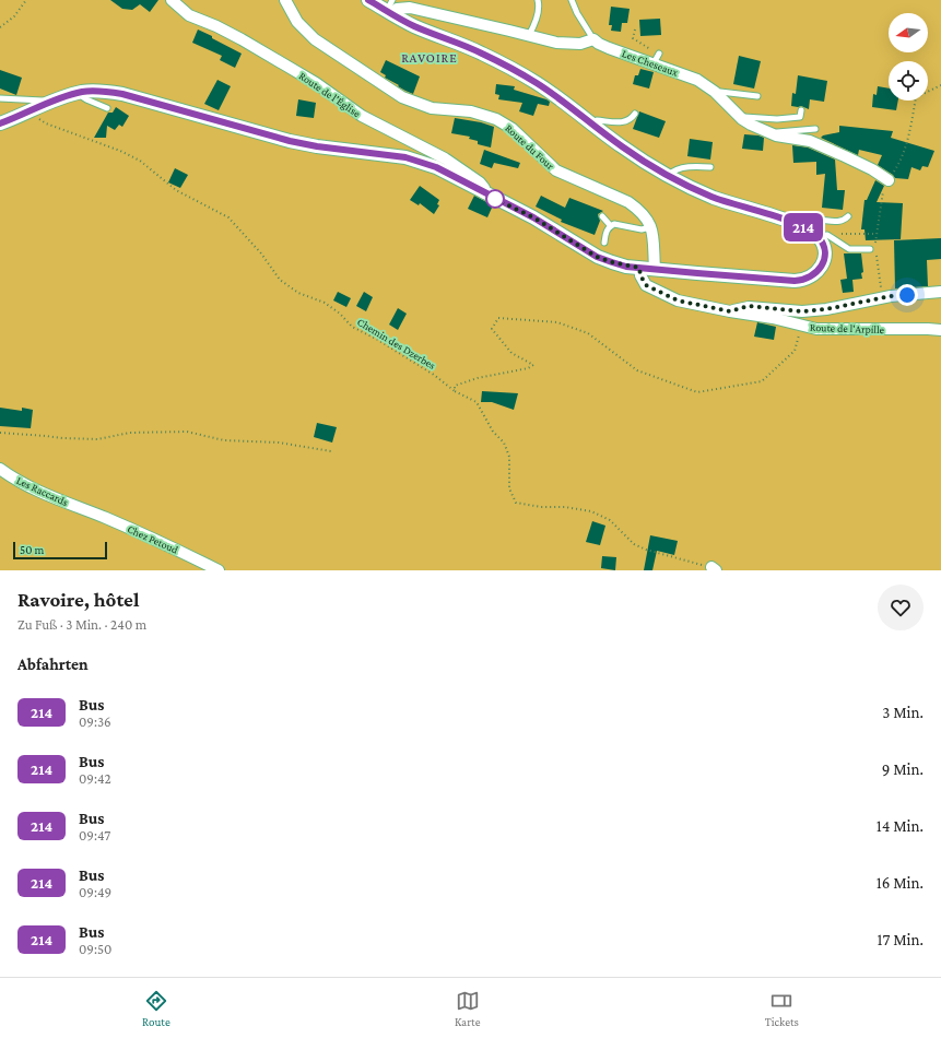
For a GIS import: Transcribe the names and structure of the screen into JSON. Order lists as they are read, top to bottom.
{
  "streets": {
    "street": [
      "Les Cheseaux",
      "Route de l'Église",
      "Route du Four",
      "Route de l'Arpille",
      "Les Raccards",
      "Chez Petoud"
    ],
    "path": ["Chemin des Dzerbes"]
  },
  "crossings": [
    ["Les Raccards", "Chez Petoud"]
  ],
  "districts": ["RAVOIRE"],
  "lines": ["bus line 214"],
  "scale_bar": "50 m",
  "north": "left",
  "page": {
    "on_map": "214",
    "scale": "50 m",
    "heading": [
      ["Ravoire, hôtel", "Zu Fuß · 3 Min. · 240 m"],
      "Abfahrten"
    ],
    "list": [
      {
        "mark": "214",
        "name": "Bus",
        "note": "09:36",
        "value": "3 Min."
      },
      {
        "mark": "214",
        "name": "Bus",
        "note": "09:42",
        "value": "9 Min."
      },
      {
        "mark": "214",
        "name": "Bus",
        "note": "09:47",
        "value": "14 Min."
      },
      {
        "mark": "214",
        "name": "Bus",
        "note": "09:49",
        "value": "16 Min."
      },
      {
        "mark": "214",
        "name": "Bus",
        "note": "09:50",
        "value": "17 Min."
      }
    ],
    "tabs": ["Route", "Karte", "Tickets"]
  }
}
